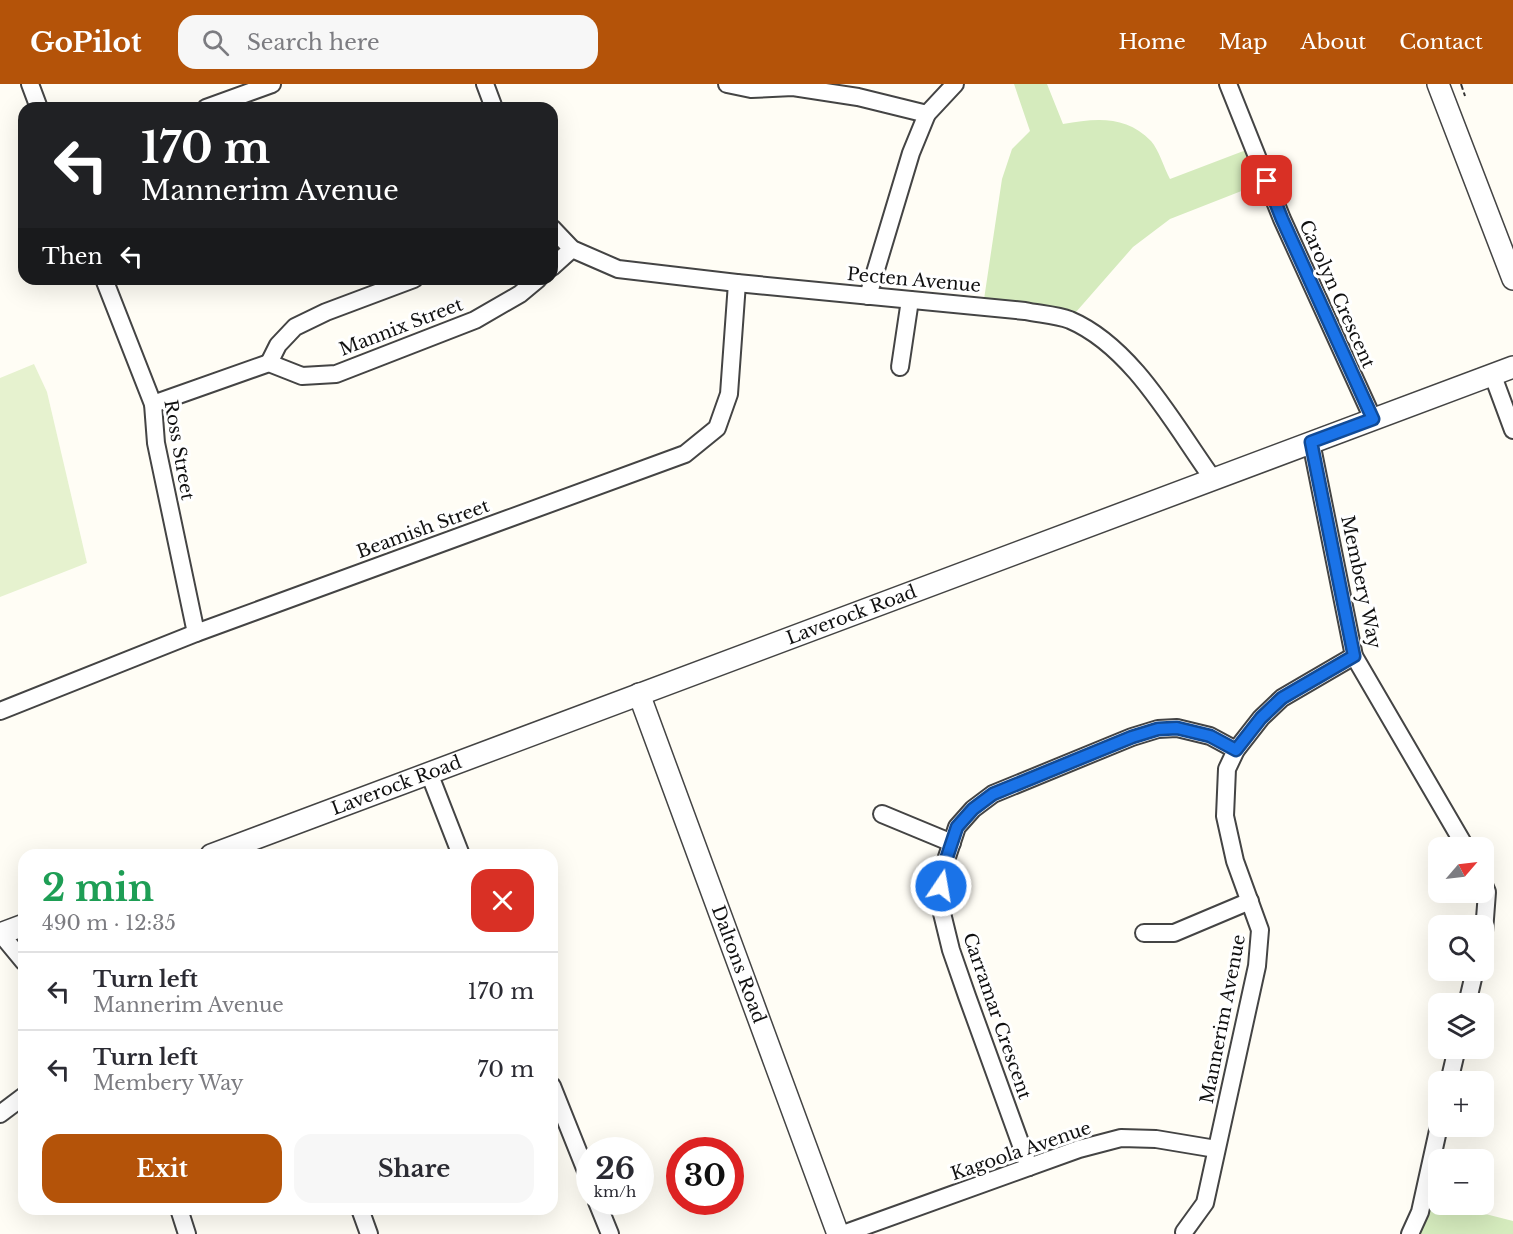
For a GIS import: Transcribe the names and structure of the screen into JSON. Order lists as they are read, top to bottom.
{
  "streets": {
    "street": [
      "Pecten Avenue",
      "Carolyn Crescent",
      "Mannix Street",
      "Ross Street",
      "Beamish Street",
      "Membery Way",
      "Laverock Road",
      "Daltons Road",
      "Carramar Crescent",
      "Mannerim Avenue",
      "Kagoola Avenue"
    ]
  },
  "crossings": [
    ["Pecten Avenue", "Beamish Street"],
    ["Pecten Avenue", "Laverock Road"],
    ["Carolyn Crescent", "Laverock Road"],
    ["Ross Street", "Beamish Street"],
    ["Membery Way", "Laverock Road"],
    ["Membery Way", "Mannerim Avenue"],
    ["Laverock Road", "Daltons Road"],
    ["Carramar Crescent", "Mannerim Avenue"],
    ["Carramar Crescent", "Kagoola Avenue"],
    ["Mannerim Avenue", "Kagoola Avenue"]
  ],
  "north": "top right",
  "page": {
    "header": "GoPilot",
    "search": "Search here",
    "nav": [
      "Home",
      "Map",
      "About",
      "Contact"
    ],
    "turn": ["170 m", "Mannerim Avenue"],
    "then": "Then",
    "map_buttons": ["+", "−"],
    "heading": ["2 min", "490 m · 12:35"],
    "list": [
      {
        "name": "Turn left",
        "note": "Mannerim Avenue",
        "value": "170 m"
      },
      {
        "name": "Turn left",
        "note": "Membery Way",
        "value": "70 m"
      }
    ],
    "buttons": ["Exit", "Share"],
    "speed": "26 km/h",
    "limit": "30"
  }
}
